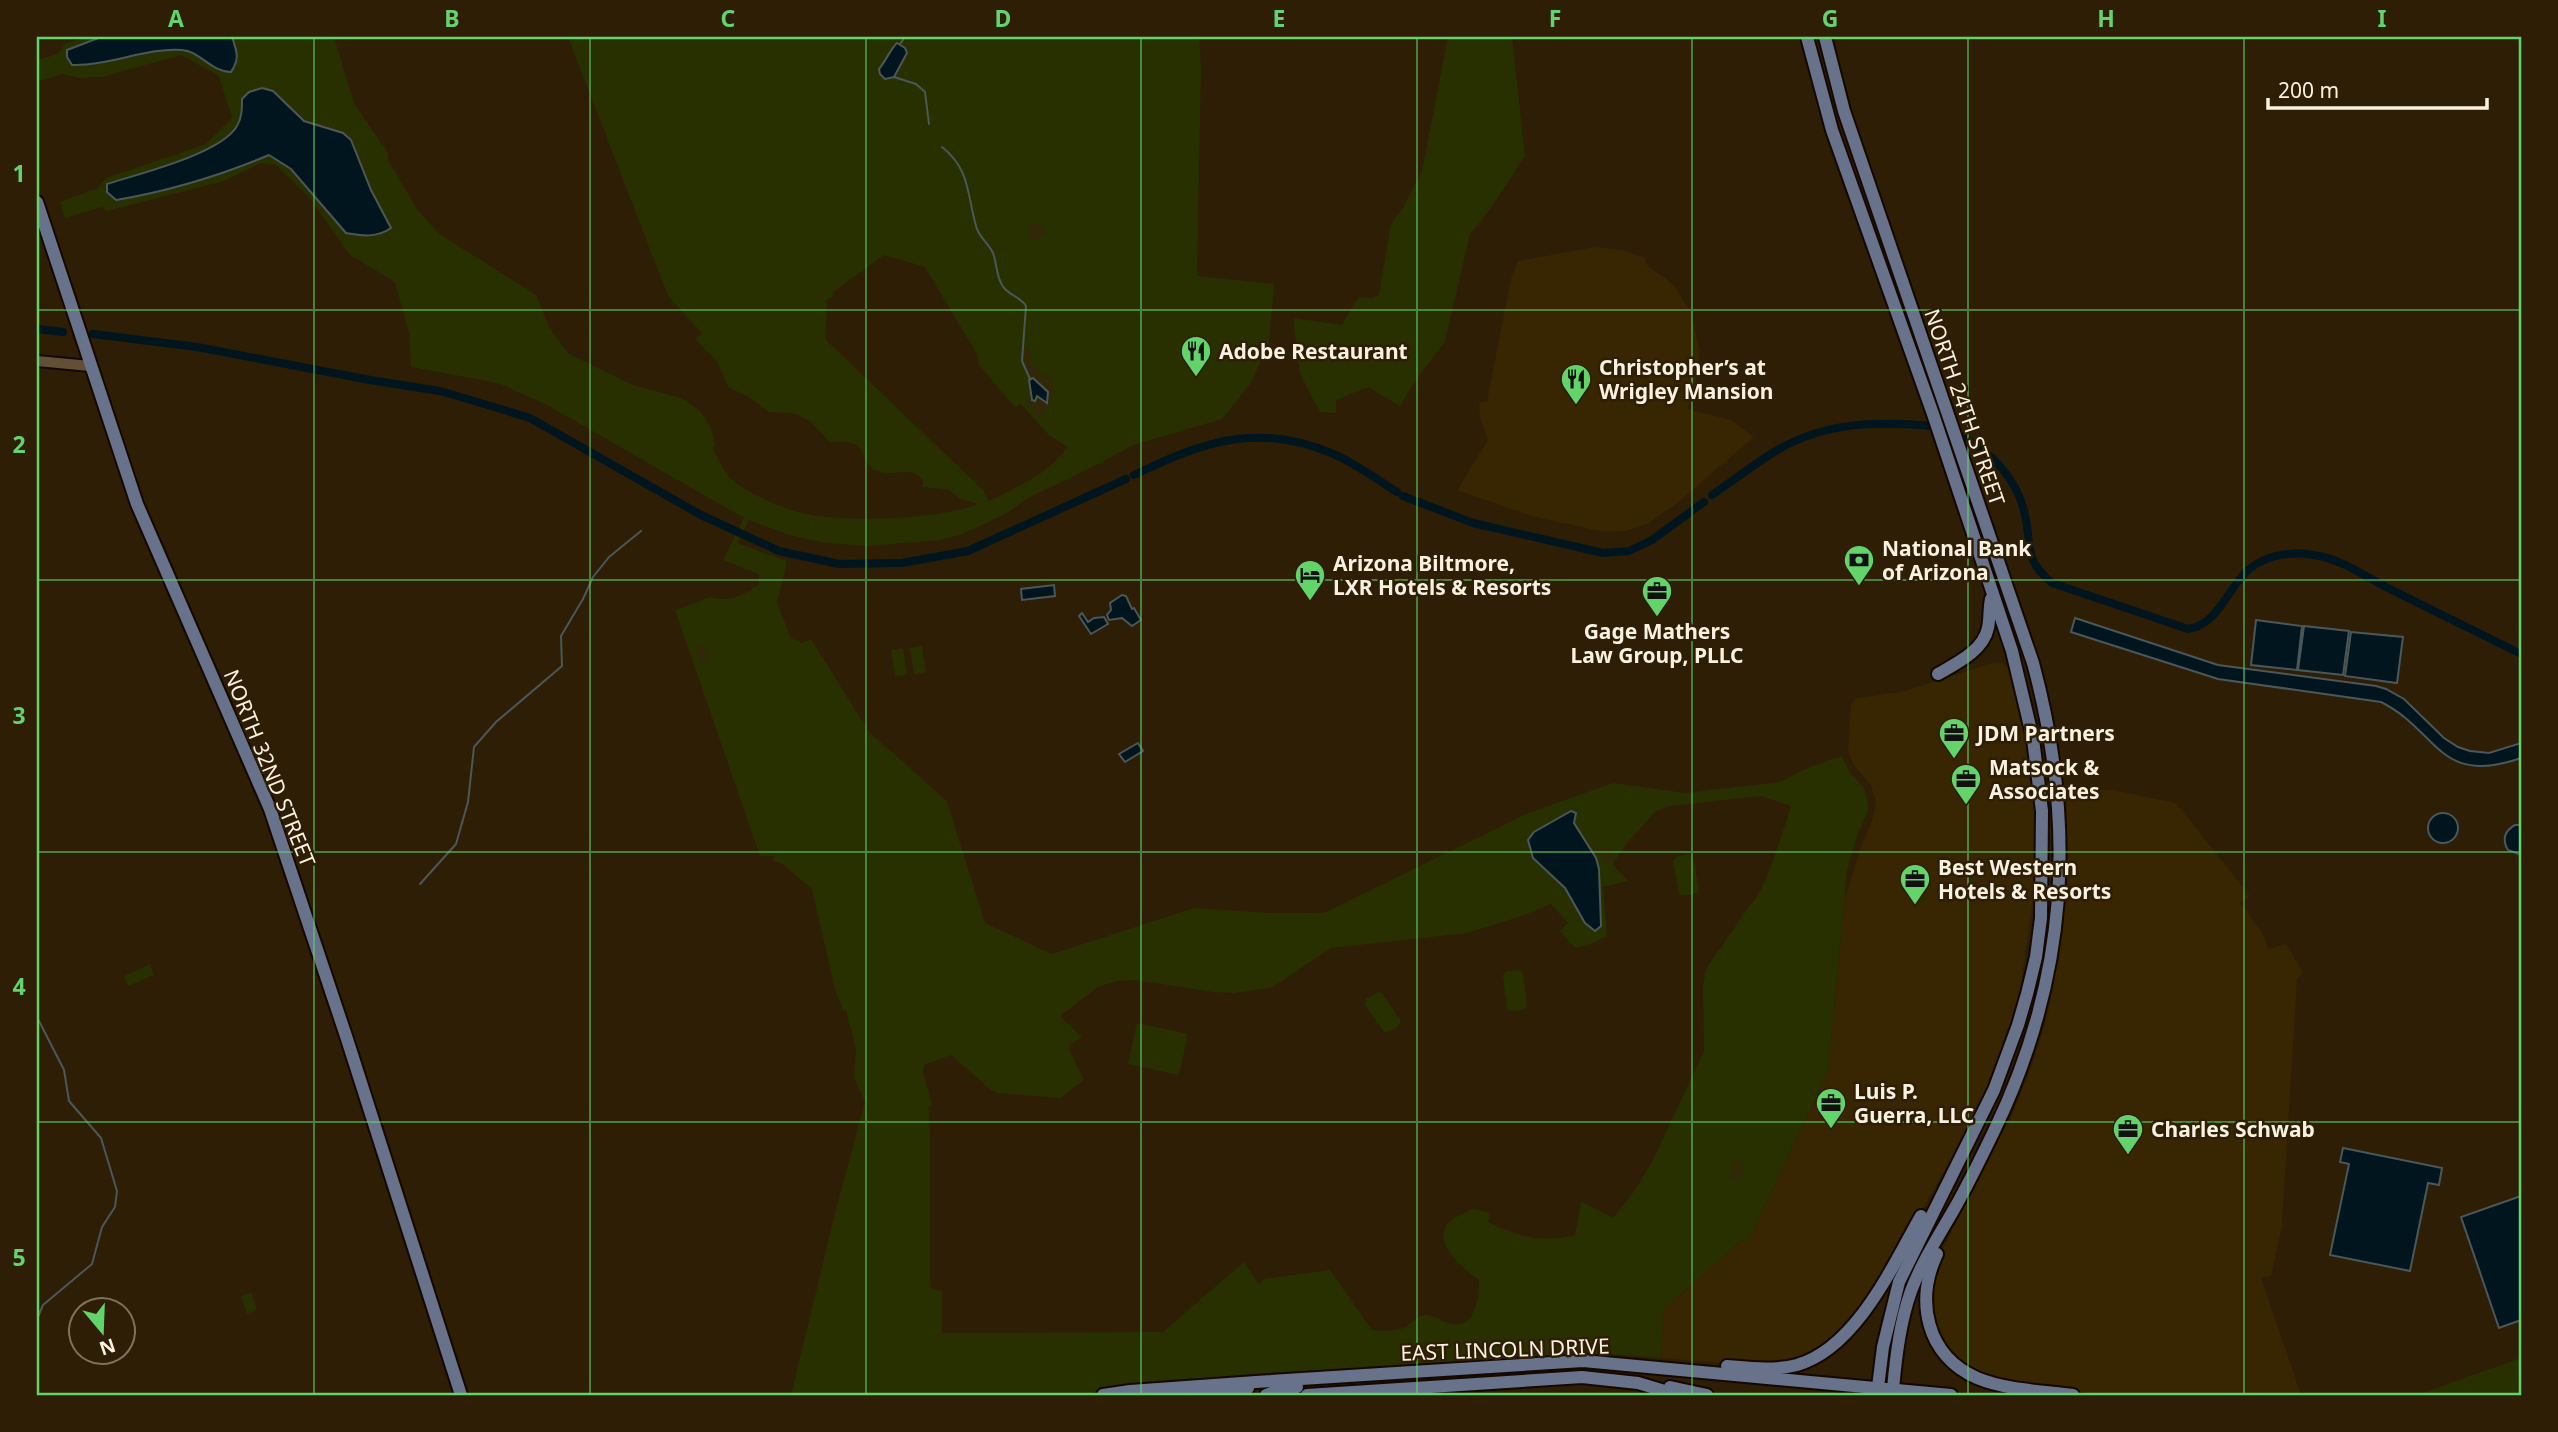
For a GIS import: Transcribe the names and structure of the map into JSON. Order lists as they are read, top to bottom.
{
  "streets": {
    "main road": ["NORTH 24TH STREET", "NORTH 32ND STREET", "EAST LINCOLN DRIVE"]
  },
  "crossings": [
    ["NORTH 24TH STREET", "EAST LINCOLN DRIVE"]
  ],
  "places": {
    "restaurant": ["Adobe Restaurant", "Christopher’s at Wrigley Mansion"],
    "bank": ["National Bank of Arizona"],
    "hotel": ["Arizona Biltmore, LXR Hotels & Resorts"],
    "office": [
      "Gage Mathers Law Group, PLLC",
      "JDM Partners",
      "Matsock & Associates",
      "Best Western Hotels & Resorts",
      "Luis P. Guerra, LLC",
      "Charles Schwab"
    ]
  },
  "scale_bar": "200 m",
  "north": "bottom",
  "grid": {
    "columns": [
      "A",
      "B",
      "C",
      "D",
      "E",
      "F",
      "G",
      "H",
      "I"
    ],
    "rows": [
      "1",
      "2",
      "3",
      "4",
      "5"
    ]
  }
}
